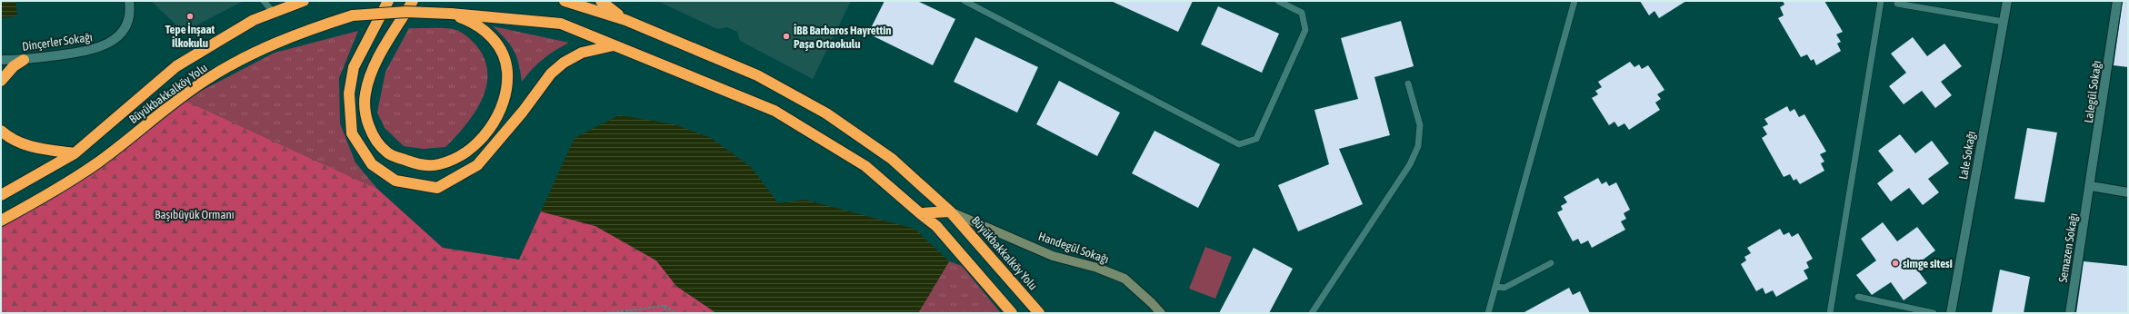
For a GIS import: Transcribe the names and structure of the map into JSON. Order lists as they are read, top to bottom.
{
  "streets": {
    "highway": ["Büyükbakkalköy Yolu"],
    "street": [
      "Dinçerler Sokağı",
      "Lalegül Sokağı",
      "Lale Sokağı",
      "Handegül Sokağı",
      "Semazen Sokağı"
    ]
  },
  "crossings": [
    ["Lalegül Sokağı", "Semazen Sokağı"],
    ["Büyükbakkalköy Yolu", "Handegül Sokağı"]
  ],
  "parks": ["Başıbüyük Ormanı"],
  "places": ["Tepe İnşaat İlkokulu", "İBB Barbaros Hayrettin Paşa Ortaokulu", "simge sitesi"]
}
